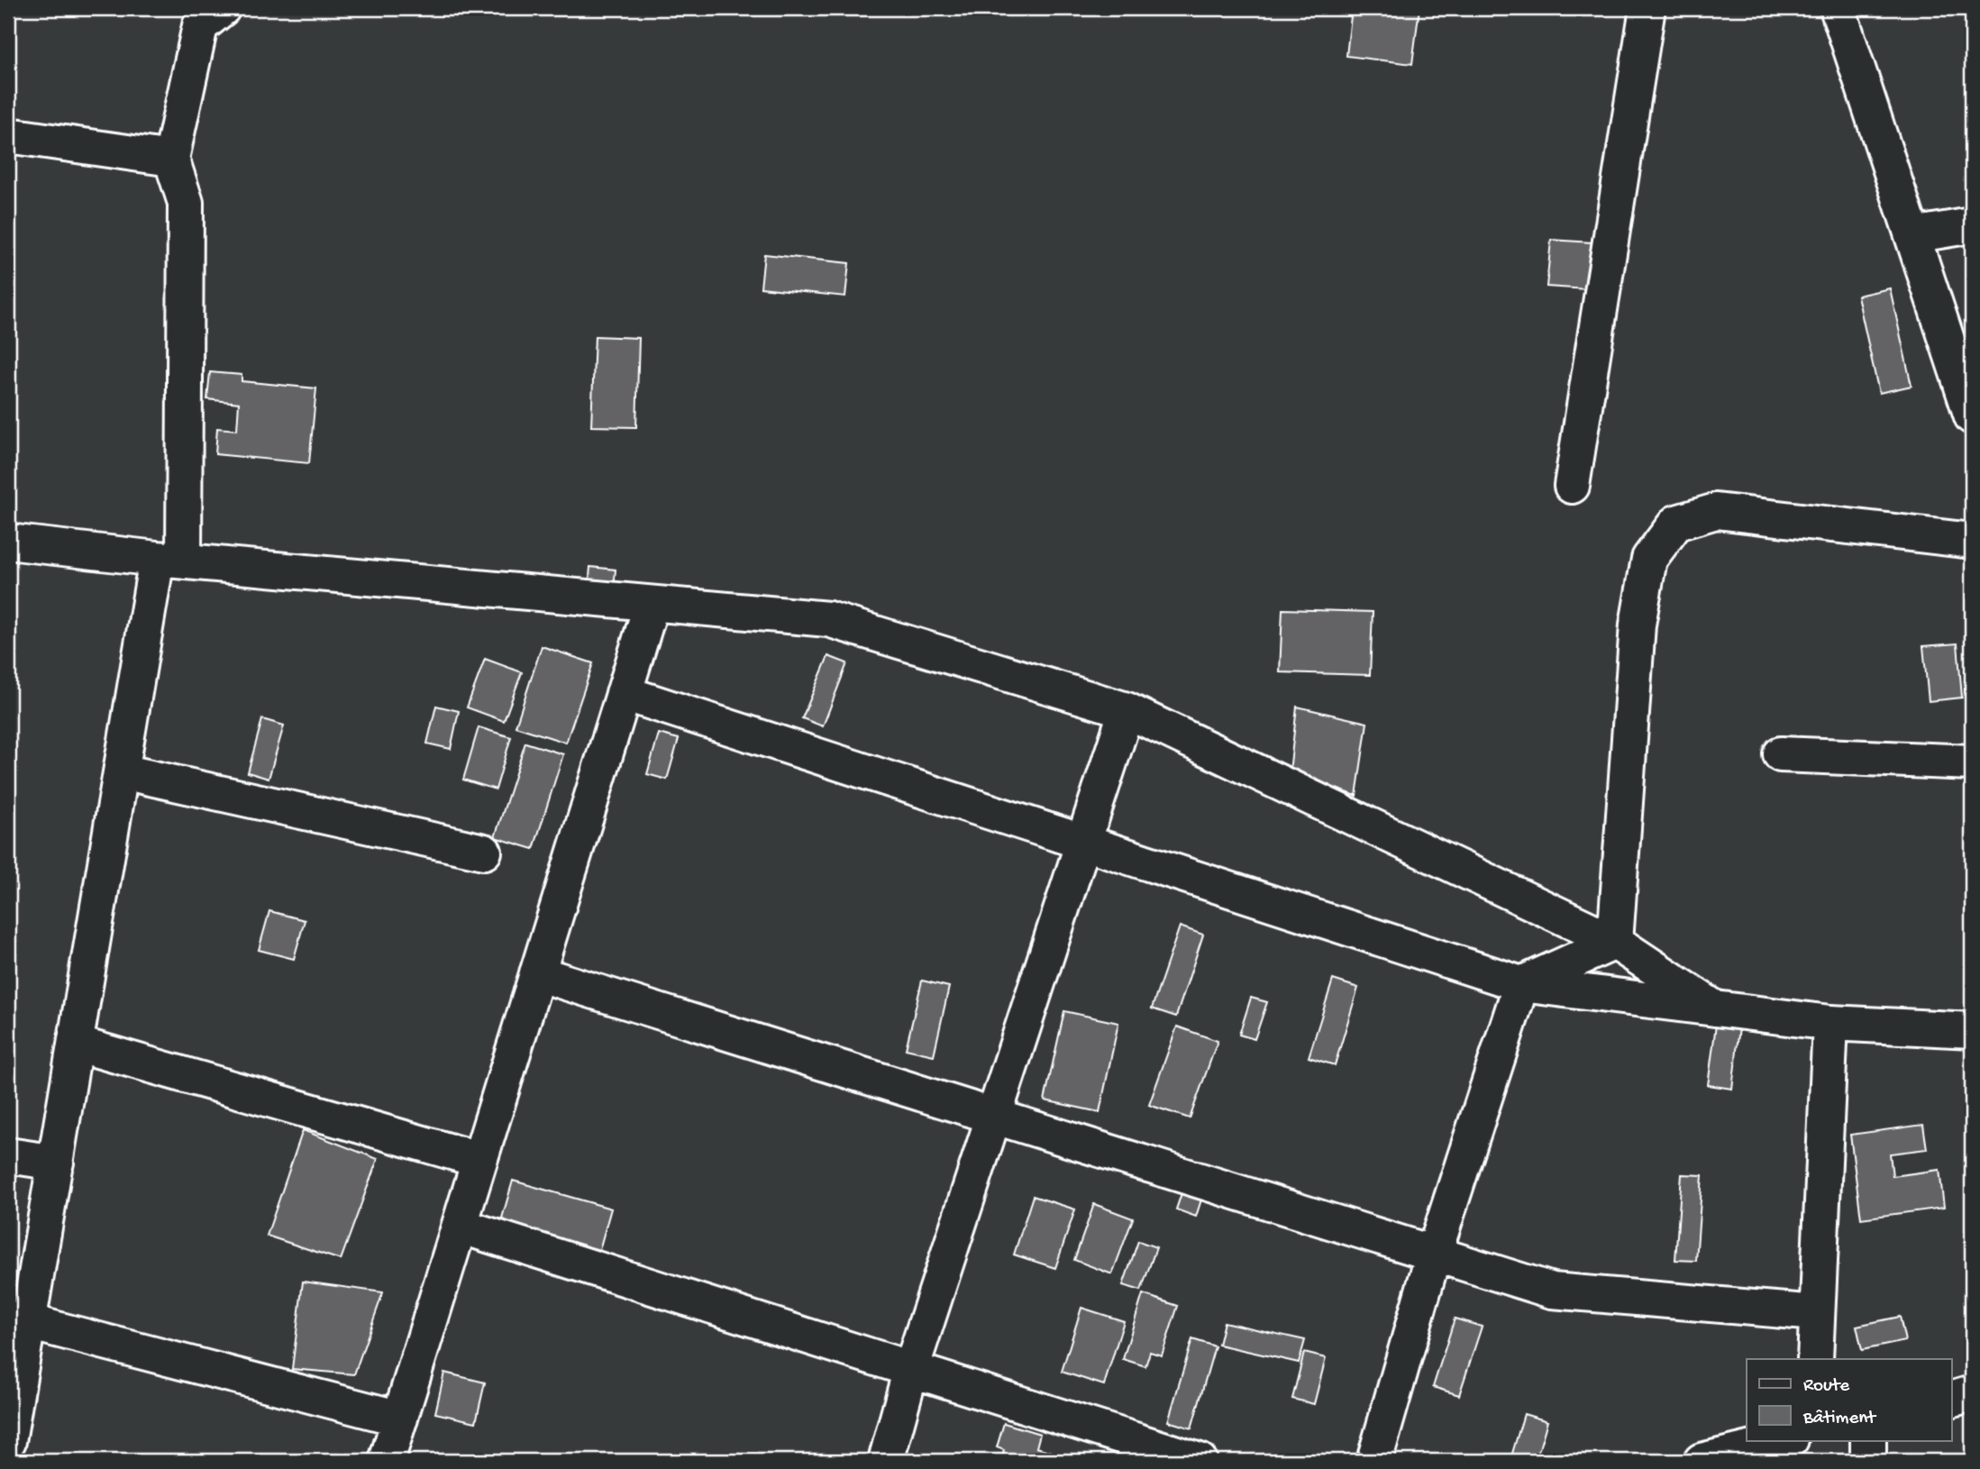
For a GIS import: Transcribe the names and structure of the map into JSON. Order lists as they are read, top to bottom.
{
  "legend": ["Route", "Bâtiment"]
}
